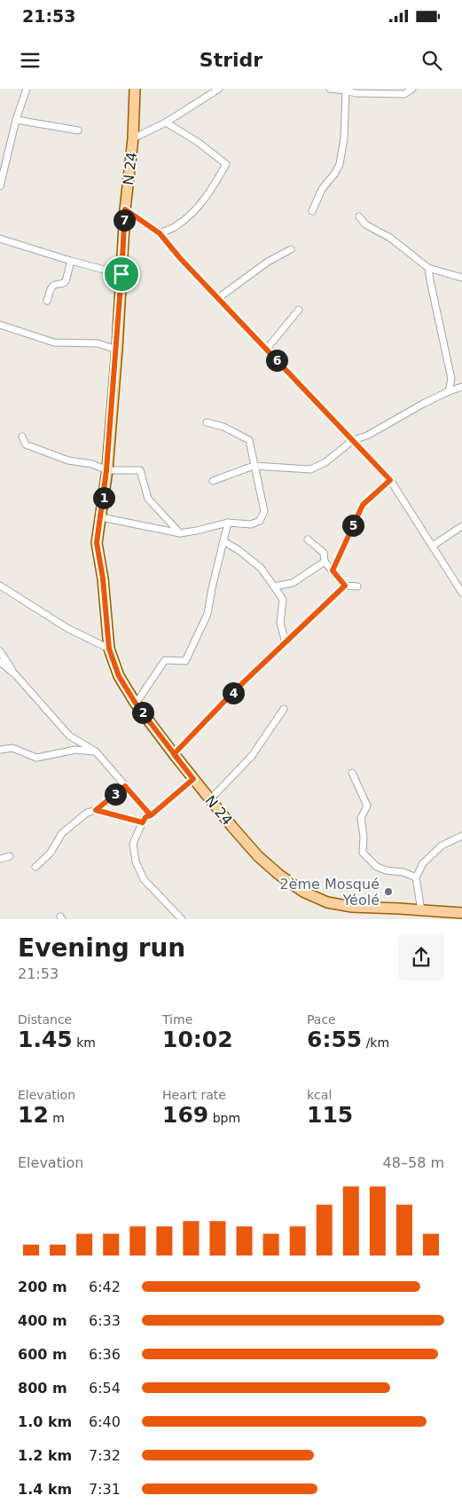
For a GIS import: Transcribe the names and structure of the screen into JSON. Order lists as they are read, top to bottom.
{
  "streets": {
    "main road": ["N 24"]
  },
  "places": ["2ème Mosqué Yéolé"],
  "page": {
    "status": "21:53",
    "header": "Stridr",
    "pins": [
      "7",
      "6",
      "1",
      "5",
      "4",
      "2",
      "3"
    ],
    "heading": ["Evening run", "21:53"],
    "stats": [
      ["Distance", "1.45 km"],
      ["Time", "10:02"],
      ["Pace", "6:55 /km"],
      ["Elevation", "12 m"],
      ["Heart rate", "169 bpm"],
      ["kcal", "115"]
    ],
    "chart": ["Elevation", "48–58 m"],
    "list": [
      {
        "name": "200 m",
        "note": "6:42"
      },
      {
        "name": "400 m",
        "note": "6:33"
      },
      {
        "name": "600 m",
        "note": "6:36"
      },
      {
        "name": "800 m",
        "note": "6:54"
      },
      {
        "name": "1.0 km",
        "note": "6:40"
      },
      {
        "name": "1.2 km",
        "note": "7:32"
      },
      {
        "name": "1.4 km",
        "note": "7:31"
      }
    ]
  }
}
